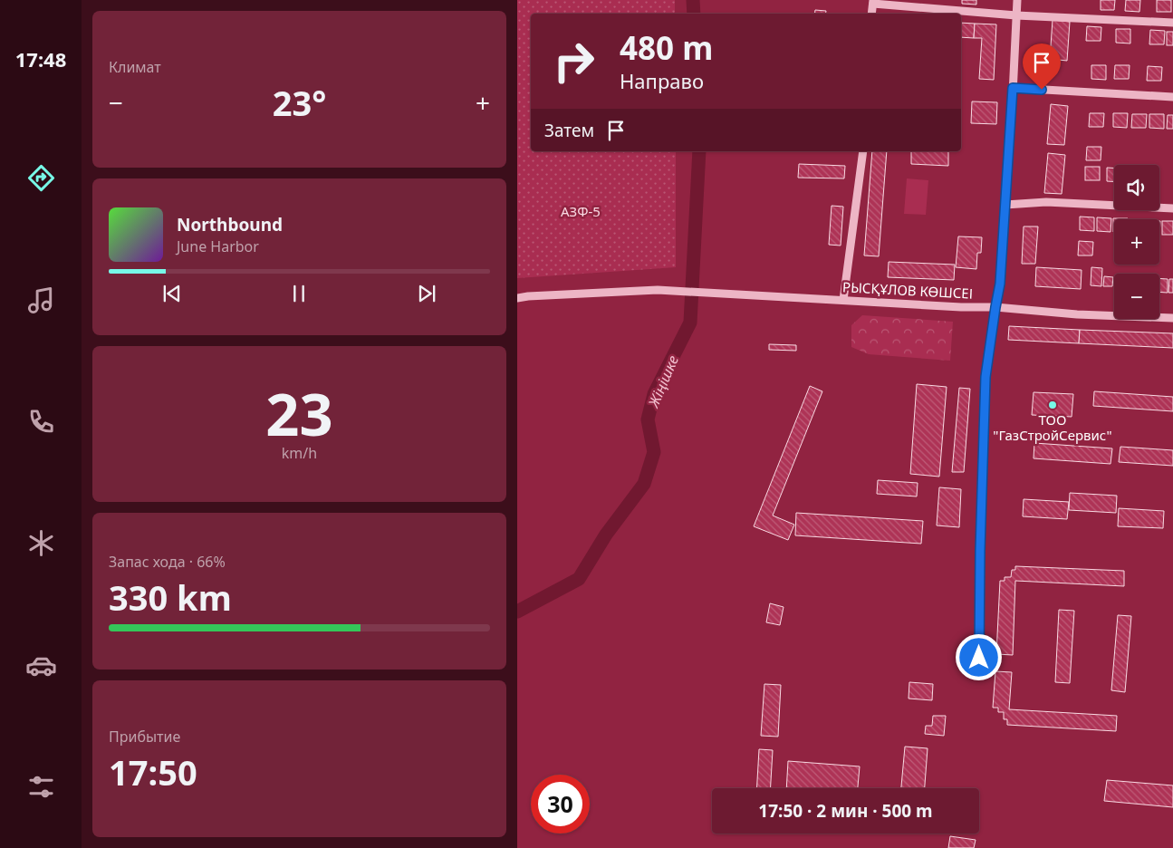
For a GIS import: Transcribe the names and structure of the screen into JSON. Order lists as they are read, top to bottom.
{
  "streets": {
    "street": ["РЫСҚҰЛОВ КӨШСЕІ"]
  },
  "water": ["Жіңішке"],
  "parks": ["АЗФ-5"],
  "places": ["ТОО \"ГазСтройСервис\""],
  "page": {
    "tabs": "17:48",
    "tile": [
      "Климат",
      ["23", "km/h"],
      ["Запас хода · 66%", "330 km"],
      ["Прибытие", "17:50"]
    ],
    "turn": ["480 m", "Направо"],
    "heat": ["−", "23°", "+"],
    "then": "Затем",
    "map_buttons": ["+", "−"],
    "song": ["Northbound", "June Harbor"],
    "limit": "30",
    "trip": "17:50 · 2 мин · 500 m"
  }
}
